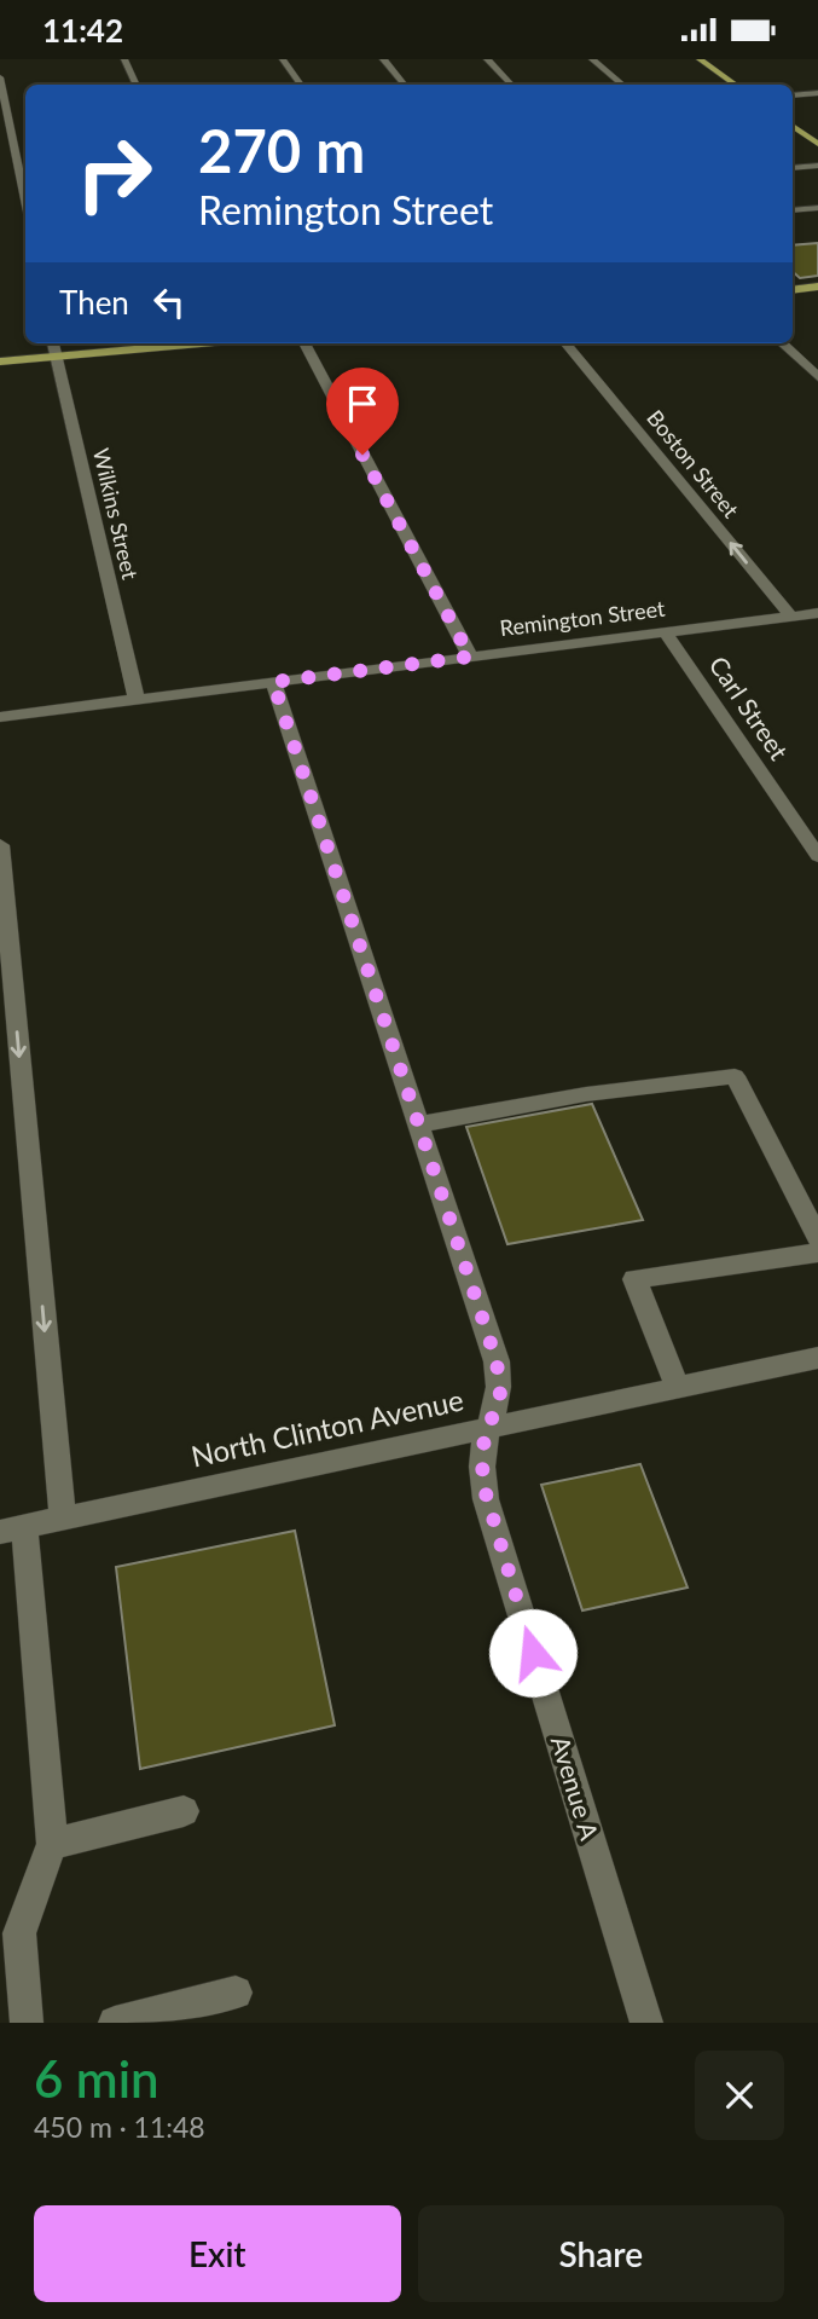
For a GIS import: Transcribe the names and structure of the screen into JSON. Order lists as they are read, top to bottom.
{
  "streets": {
    "street": [
      "Boston Street",
      "Wilkins Street",
      "Remington Street",
      "Carl Street",
      "North Clinton Avenue",
      "Avenue A"
    ]
  },
  "crossings": [
    ["Boston Street", "Remington Street"],
    ["Wilkins Street", "Remington Street"],
    ["Remington Street", "Carl Street"],
    ["Remington Street", "Avenue A"],
    ["North Clinton Avenue", "Avenue A"]
  ],
  "one_way": ["Boston Street"],
  "page": {
    "status": "11:42",
    "turn": ["270 m", "Remington Street"],
    "then": "Then",
    "heading": ["6 min", "450 m · 11:48"],
    "buttons": ["Exit", "Share"]
  }
}
